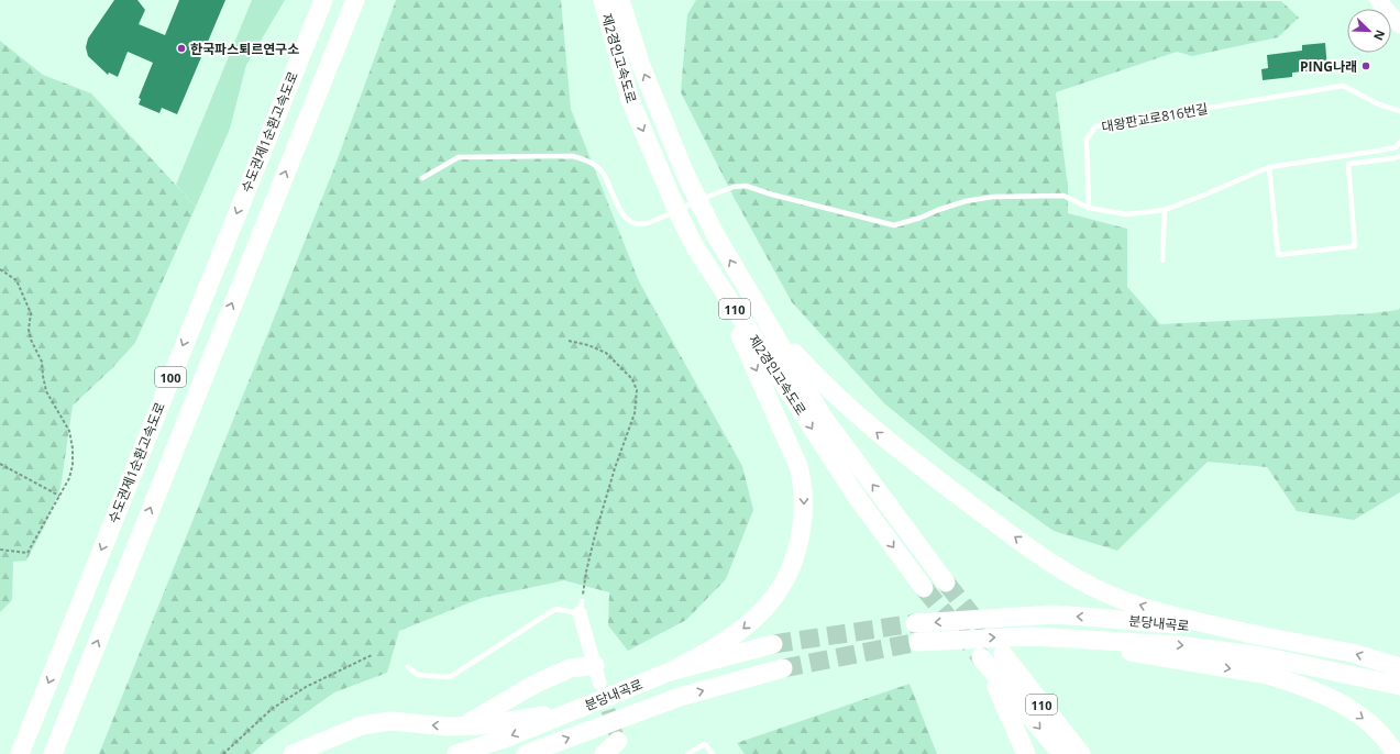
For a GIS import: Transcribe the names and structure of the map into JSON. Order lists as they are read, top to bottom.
{
  "streets": {
    "highway": [
      "제2경인고속도로",
      "수도권제1순환고속도로",
      "110",
      "100",
      "분당내곡로"
    ],
    "lane": ["대왕판교로816번길"]
  },
  "places": ["한국파스퇴르연구소", "PING나래"],
  "north": "bottom right"
}
